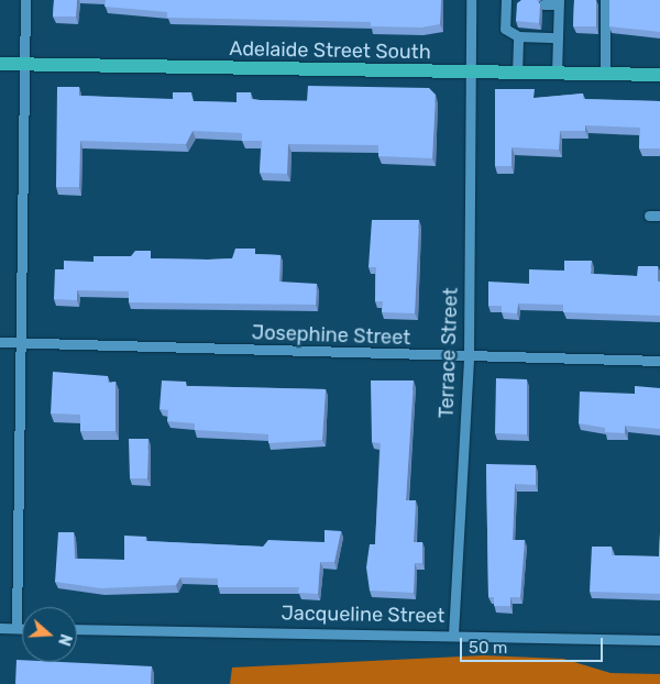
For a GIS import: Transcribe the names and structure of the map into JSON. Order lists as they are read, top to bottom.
{
  "streets": {
    "main road": ["Adelaide Street South"],
    "street": ["Josephine Street", "Terrace Street", "Jacqueline Street"]
  },
  "crossings": [
    ["Adelaide Street South", "Terrace Street"],
    ["Josephine Street", "Terrace Street"],
    ["Terrace Street", "Jacqueline Street"]
  ],
  "scale_bar": "50 m",
  "north": "right"
}
